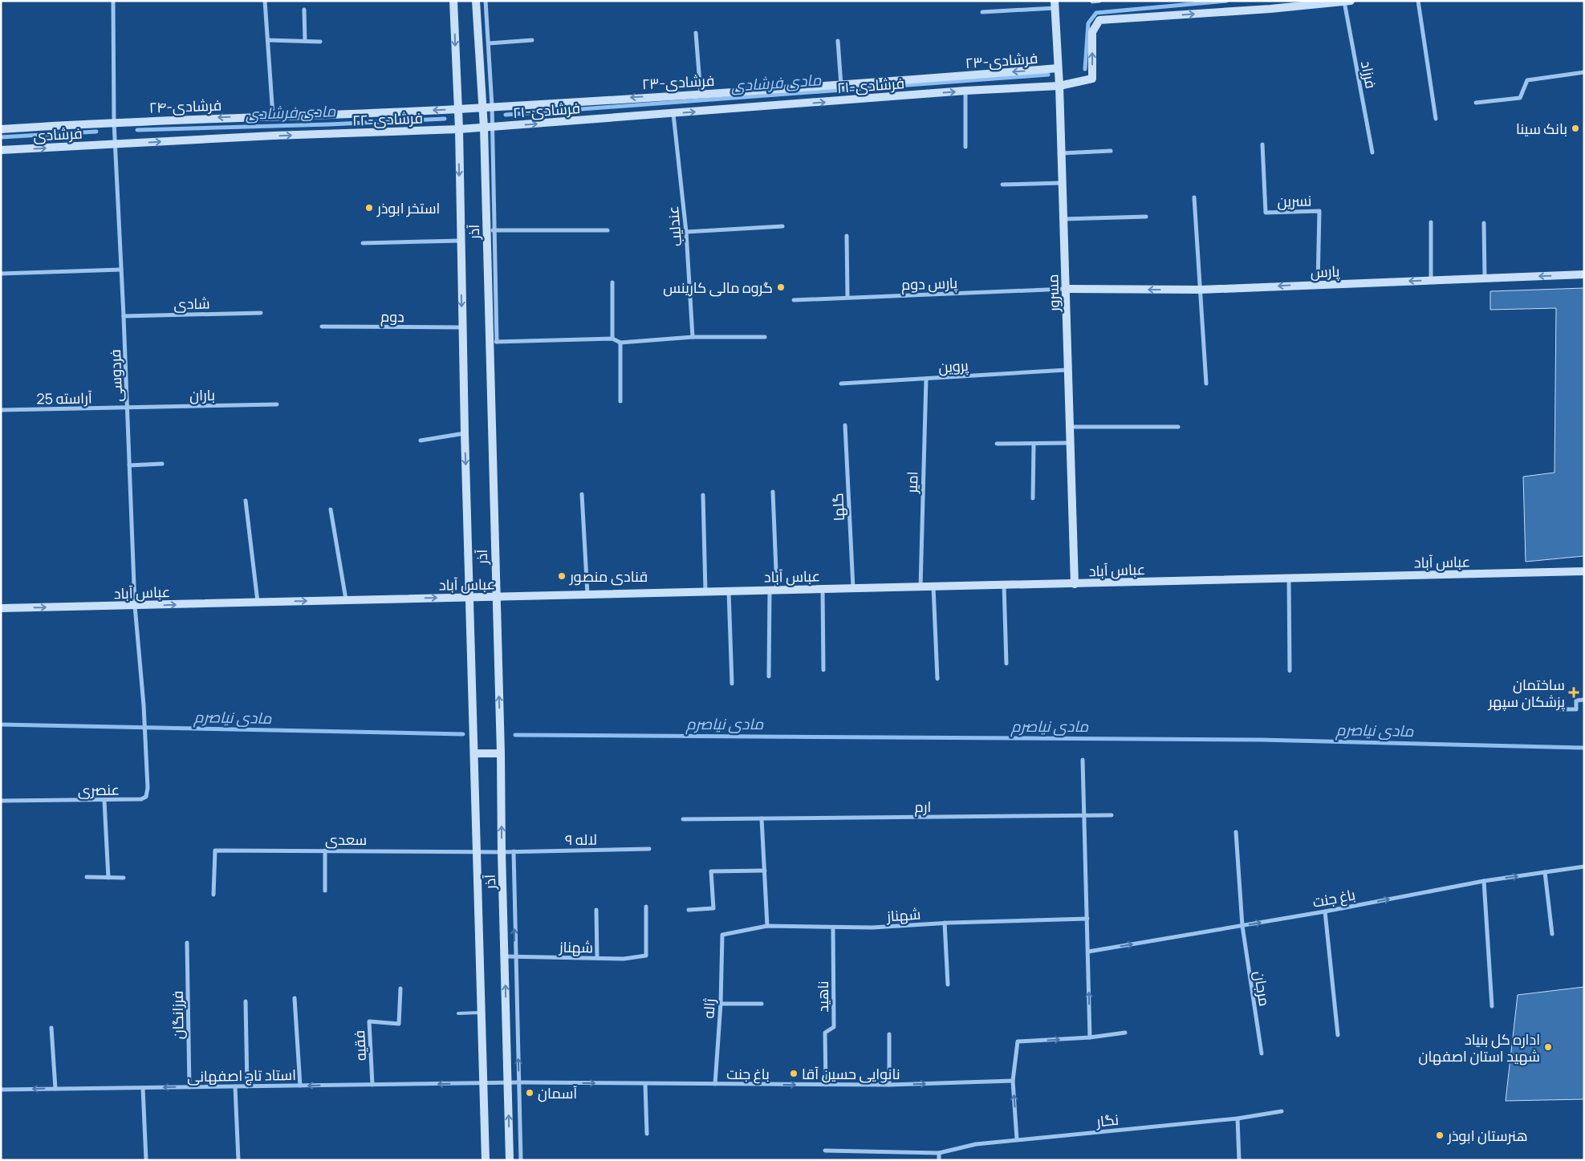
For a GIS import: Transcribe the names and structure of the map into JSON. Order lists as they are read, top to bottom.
{
  "streets": {
    "main road": [
      "۲۳-فرشادی",
      "۲۱-فرشادی",
      "۲۴-فرشادی",
      "۲۲-فرشادی",
      "فرشادی",
      "آذر",
      "پارس",
      "مسرور",
      "عباس آباد"
    ],
    "street": [
      "فرزاد",
      "نسرین",
      "عندلیب",
      "پارس دوم",
      "شادی",
      "دوم",
      "پروین",
      "فردوسی",
      "باران",
      "آراسته 25",
      "امیر",
      "گلها",
      "عنصری",
      "ارم",
      "سعدی",
      "۹ لاله",
      "باغ جنت",
      "شهناز",
      "مرجان",
      "ناهید",
      "ژاله",
      "فرزانگان",
      "فقیه",
      "استاد تاج اصفهانی",
      "نگار"
    ]
  },
  "crossings": [
    ["۲۳-فرشادی", "۲۴-فرشادی"],
    ["۲۳-فرشادی", "آذر"],
    ["۲۳-فرشادی", "مسرور"],
    ["۲۱-فرشادی", "۲۲-فرشادی"],
    ["۲۱-فرشادی", "عندلیب"],
    ["۲۱-فرشادی", "آذر"],
    ["۲۱-فرشادی", "مسرور"],
    ["۲۴-فرشادی", "آذر"],
    ["۲۴-فرشادی", "فردوسی"],
    ["۲۲-فرشادی", "فرشادی"],
    ["۲۲-فرشادی", "آذر"],
    ["۲۲-فرشادی", "فردوسی"],
    ["فرشادی", "فردوسی"],
    ["نسرین", "پارس"],
    ["آذر", "دوم"],
    ["آذر", "عباس آباد"],
    ["آذر", "سعدی"],
    ["آذر", "۹ لاله"],
    ["آذر", "باغ جنت"],
    ["آذر", "شهناز"],
    ["آذر", "استاد تاج اصفهانی"],
    ["پارس", "پارس دوم"],
    ["پارس", "مسرور"],
    ["پارس دوم", "مسرور"],
    ["مسرور", "پروین"],
    ["مسرور", "عباس آباد"],
    ["شادی", "فردوسی"],
    ["پروین", "امیر"],
    ["فردوسی", "باران"],
    ["فردوسی", "آراسته 25"],
    ["فردوسی", "عباس آباد"],
    ["فردوسی", "عنصری"],
    ["باران", "آراسته 25"],
    ["امیر", "عباس آباد"],
    ["گلها", "عباس آباد"],
    ["عباس آباد", "عنصری"],
    ["سعدی", "۹ لاله"],
    ["باغ جنت", "مرجان"],
    ["باغ جنت", "ناهید"],
    ["باغ جنت", "ژاله"],
    ["باغ جنت", "استاد تاج اصفهانی"],
    ["شهناز", "ناهید"],
    ["شهناز", "ژاله"],
    ["فرزانگان", "استاد تاج اصفهانی"],
    ["فقیه", "استاد تاج اصفهانی"]
  ],
  "one_way": [
    "۲۳-فرشادی",
    "۲۱-فرشادی",
    "۲۴-فرشادی",
    "۲۲-فرشادی",
    "فرشادی",
    "پارس",
    "باغ جنت",
    "استاد تاج اصفهانی"
  ],
  "water": ["مادی فرشادی", "مادی نیاصرم"],
  "places": {
    "other": [
      "بانک سینا",
      "استخر ابوذر",
      "گروه مالی کارینس",
      "قنادی منصور",
      "اداره کل بنیاد شهید استان اصفهان",
      "نانوایی حسین آقا",
      "آسمان",
      "هنرستان ابوذر"
    ],
    "health": ["ساختمان پزشکان سپهر"]
  }
}
